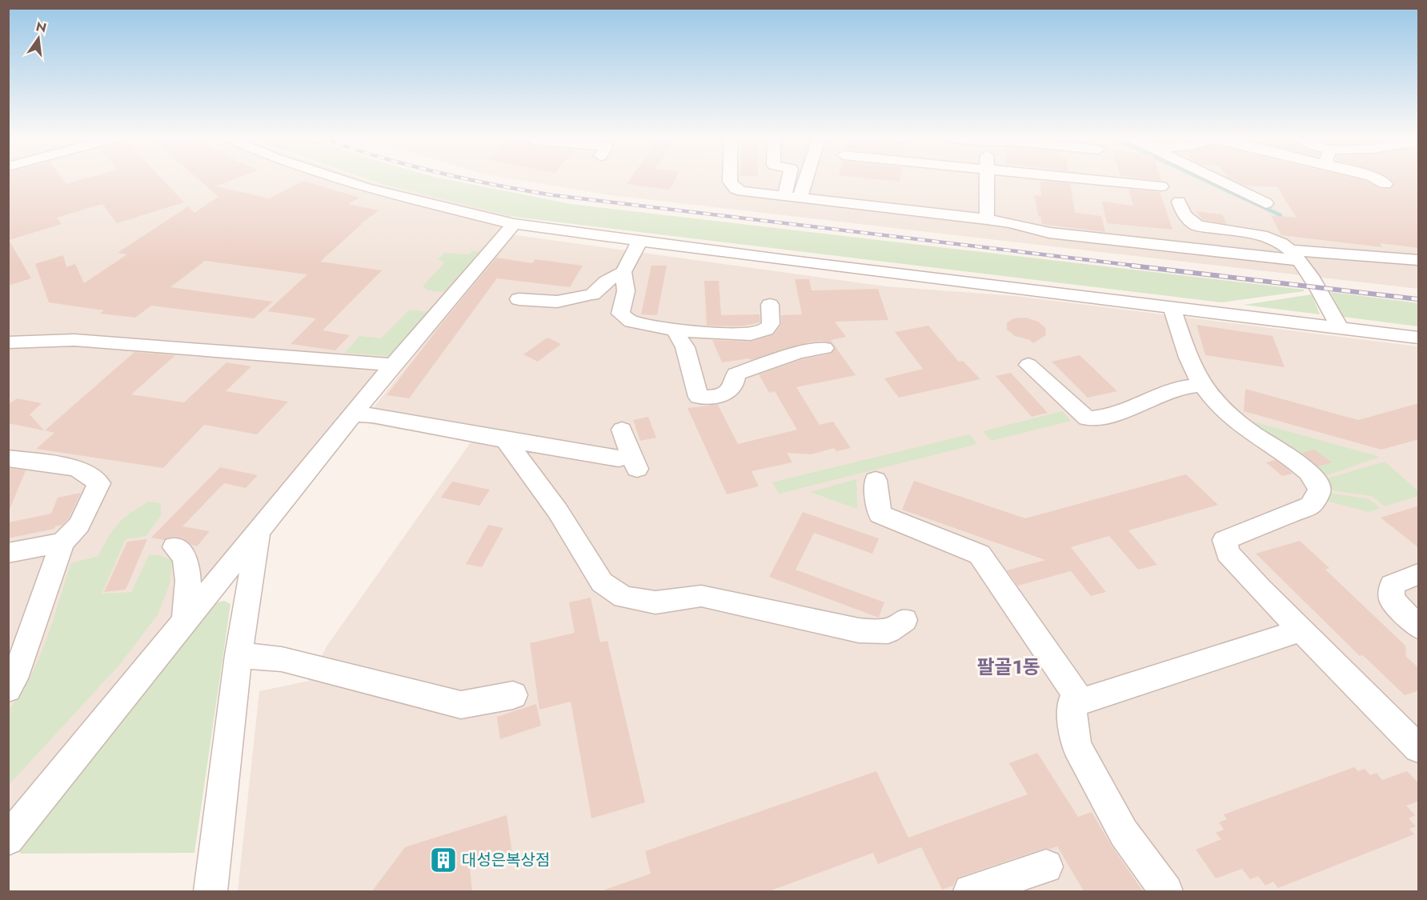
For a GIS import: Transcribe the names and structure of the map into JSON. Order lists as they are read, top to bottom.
{
  "districts": ["팔골1동"],
  "places": {
    "building": ["대성은복상점"]
  },
  "north": "top"
}
